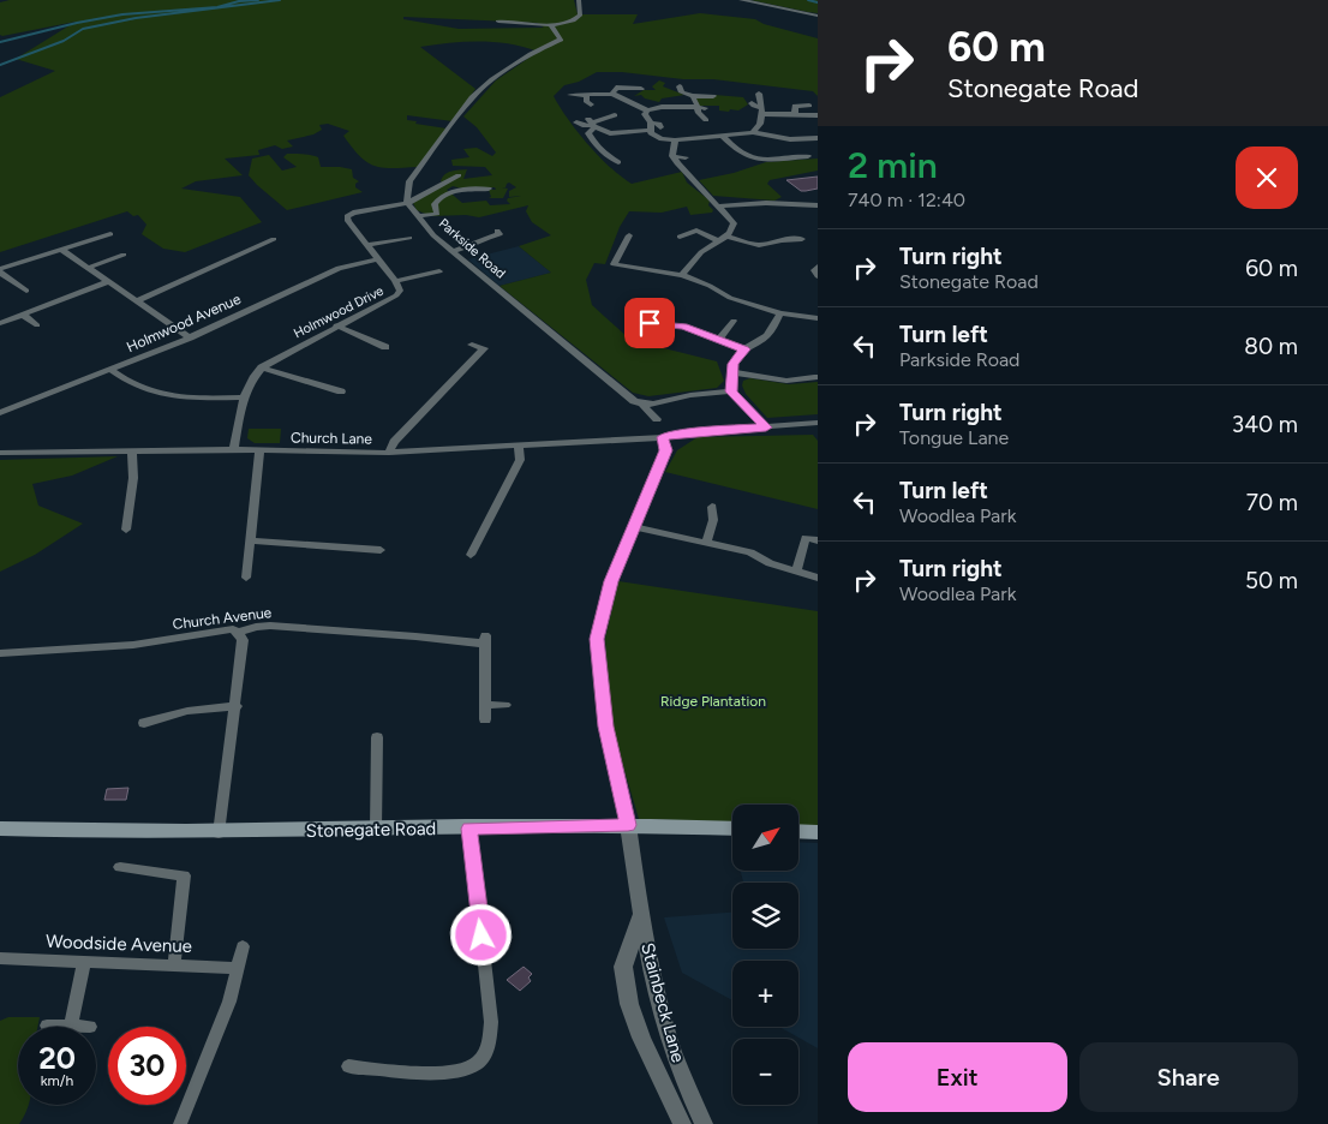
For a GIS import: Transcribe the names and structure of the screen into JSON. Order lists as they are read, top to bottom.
{
  "streets": {
    "main road": ["Stonegate Road"],
    "street": [
      "Parkside Road",
      "Holmwood Drive",
      "Holmwood Avenue",
      "Church Lane",
      "Church Avenue",
      "Woodside Avenue",
      "Stainbeck Lane"
    ]
  },
  "crossings": [
    ["Parkside Road", "Holmwood Drive"],
    ["Holmwood Drive", "Holmwood Avenue"],
    ["Holmwood Drive", "Church Lane"],
    ["Stonegate Road", "Stainbeck Lane"]
  ],
  "parks": ["Ridge Plantation"],
  "north": "top right",
  "page": {
    "turn": ["60 m", "Stonegate Road"],
    "heading": ["2 min", "740 m · 12:40"],
    "list": [
      {
        "name": "Turn right",
        "note": "Stonegate Road",
        "value": "60 m"
      },
      {
        "name": "Turn left",
        "note": "Parkside Road",
        "value": "80 m"
      },
      {
        "name": "Turn right",
        "note": "Tongue Lane",
        "value": "340 m"
      },
      {
        "name": "Turn left",
        "note": "Woodlea Park",
        "value": "70 m"
      },
      {
        "name": "Turn right",
        "note": "Woodlea Park",
        "value": "50 m"
      }
    ],
    "map_buttons": ["+", "−"],
    "speed": "20 km/h",
    "limit": "30",
    "buttons": ["Exit", "Share"]
  }
}
